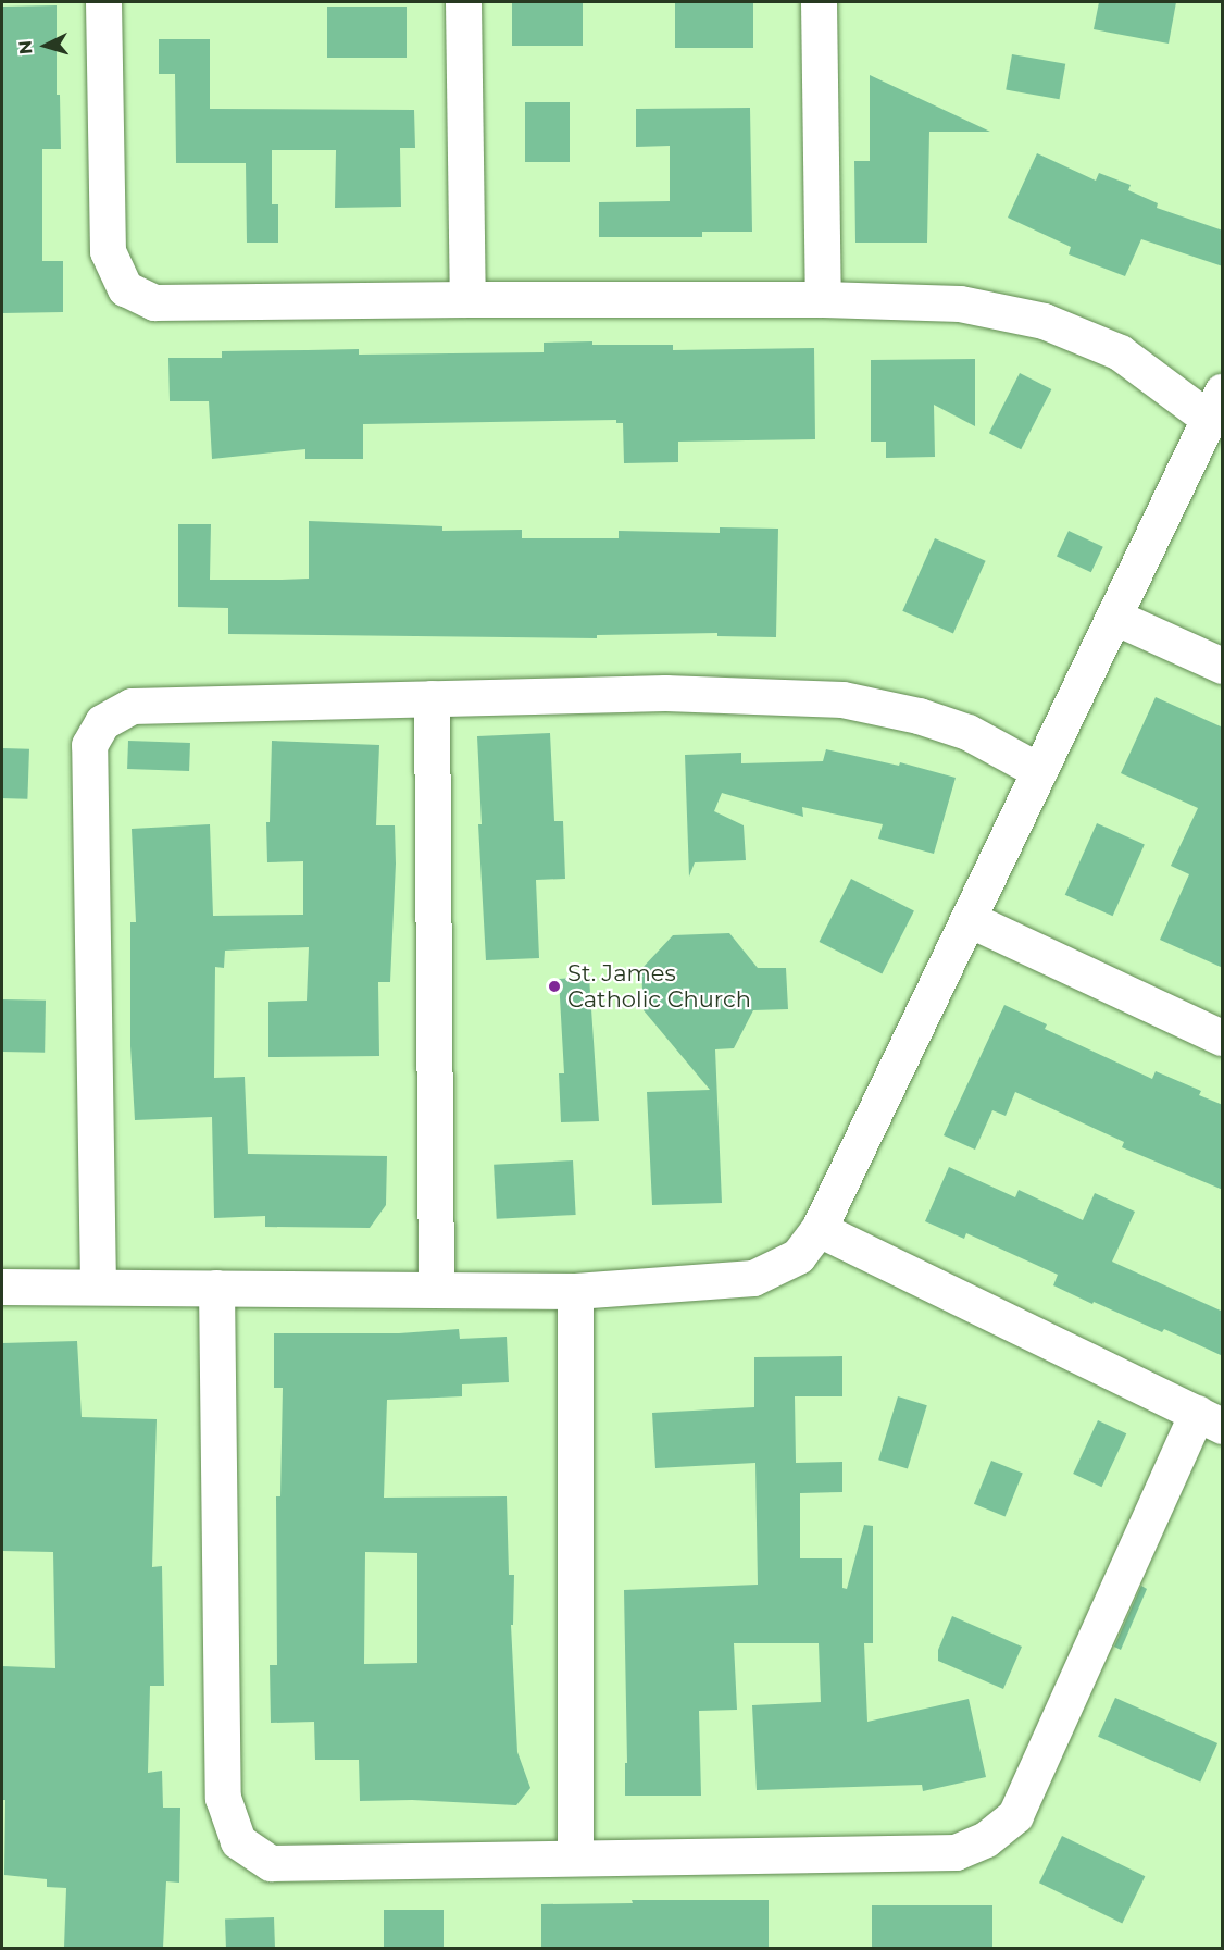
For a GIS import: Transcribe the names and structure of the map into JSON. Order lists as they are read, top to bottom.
{
  "places": ["St. James Catholic Church"],
  "north": "left"
}
